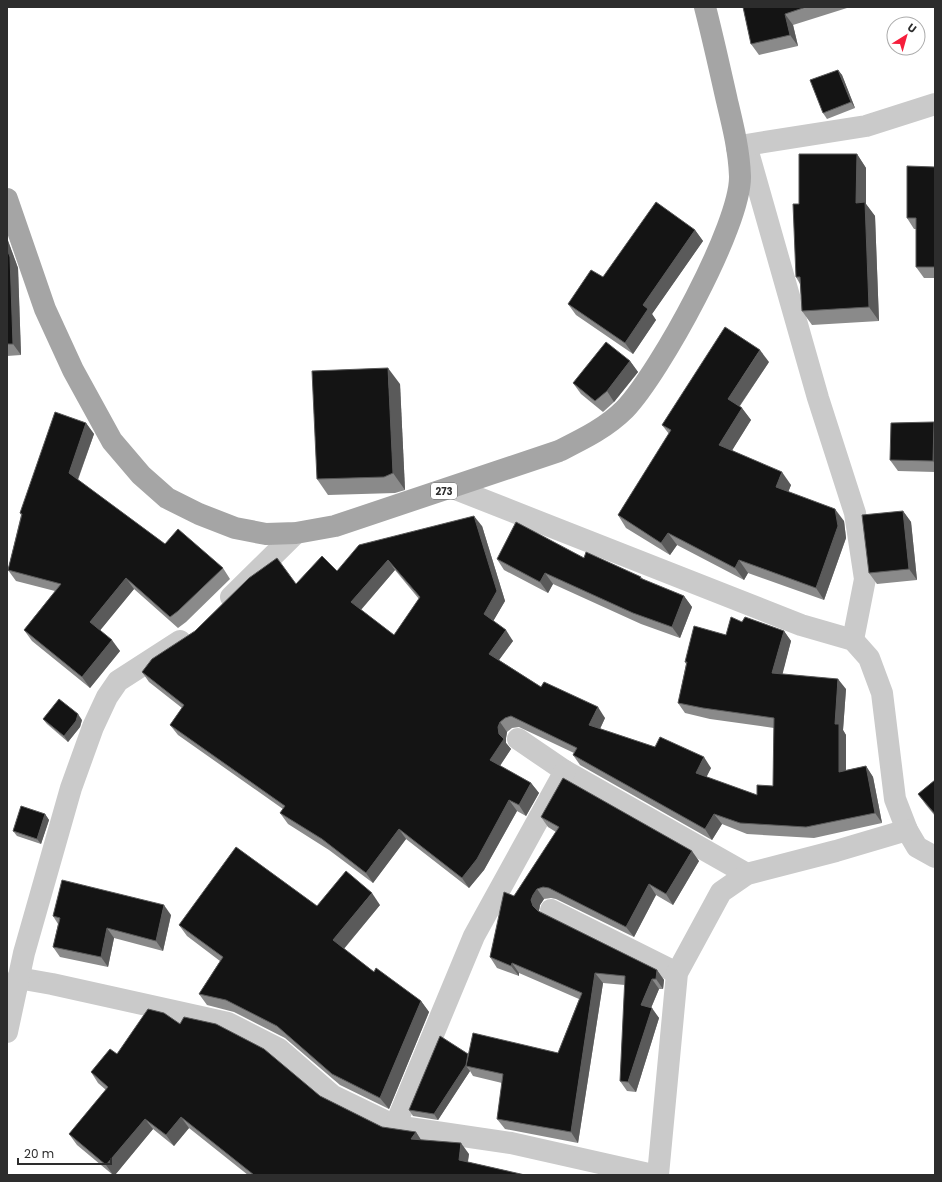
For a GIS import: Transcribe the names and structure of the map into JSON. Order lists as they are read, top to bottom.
{
  "streets": {
    "main road": ["273"]
  },
  "scale_bar": "20 m",
  "north": "top right"
}
